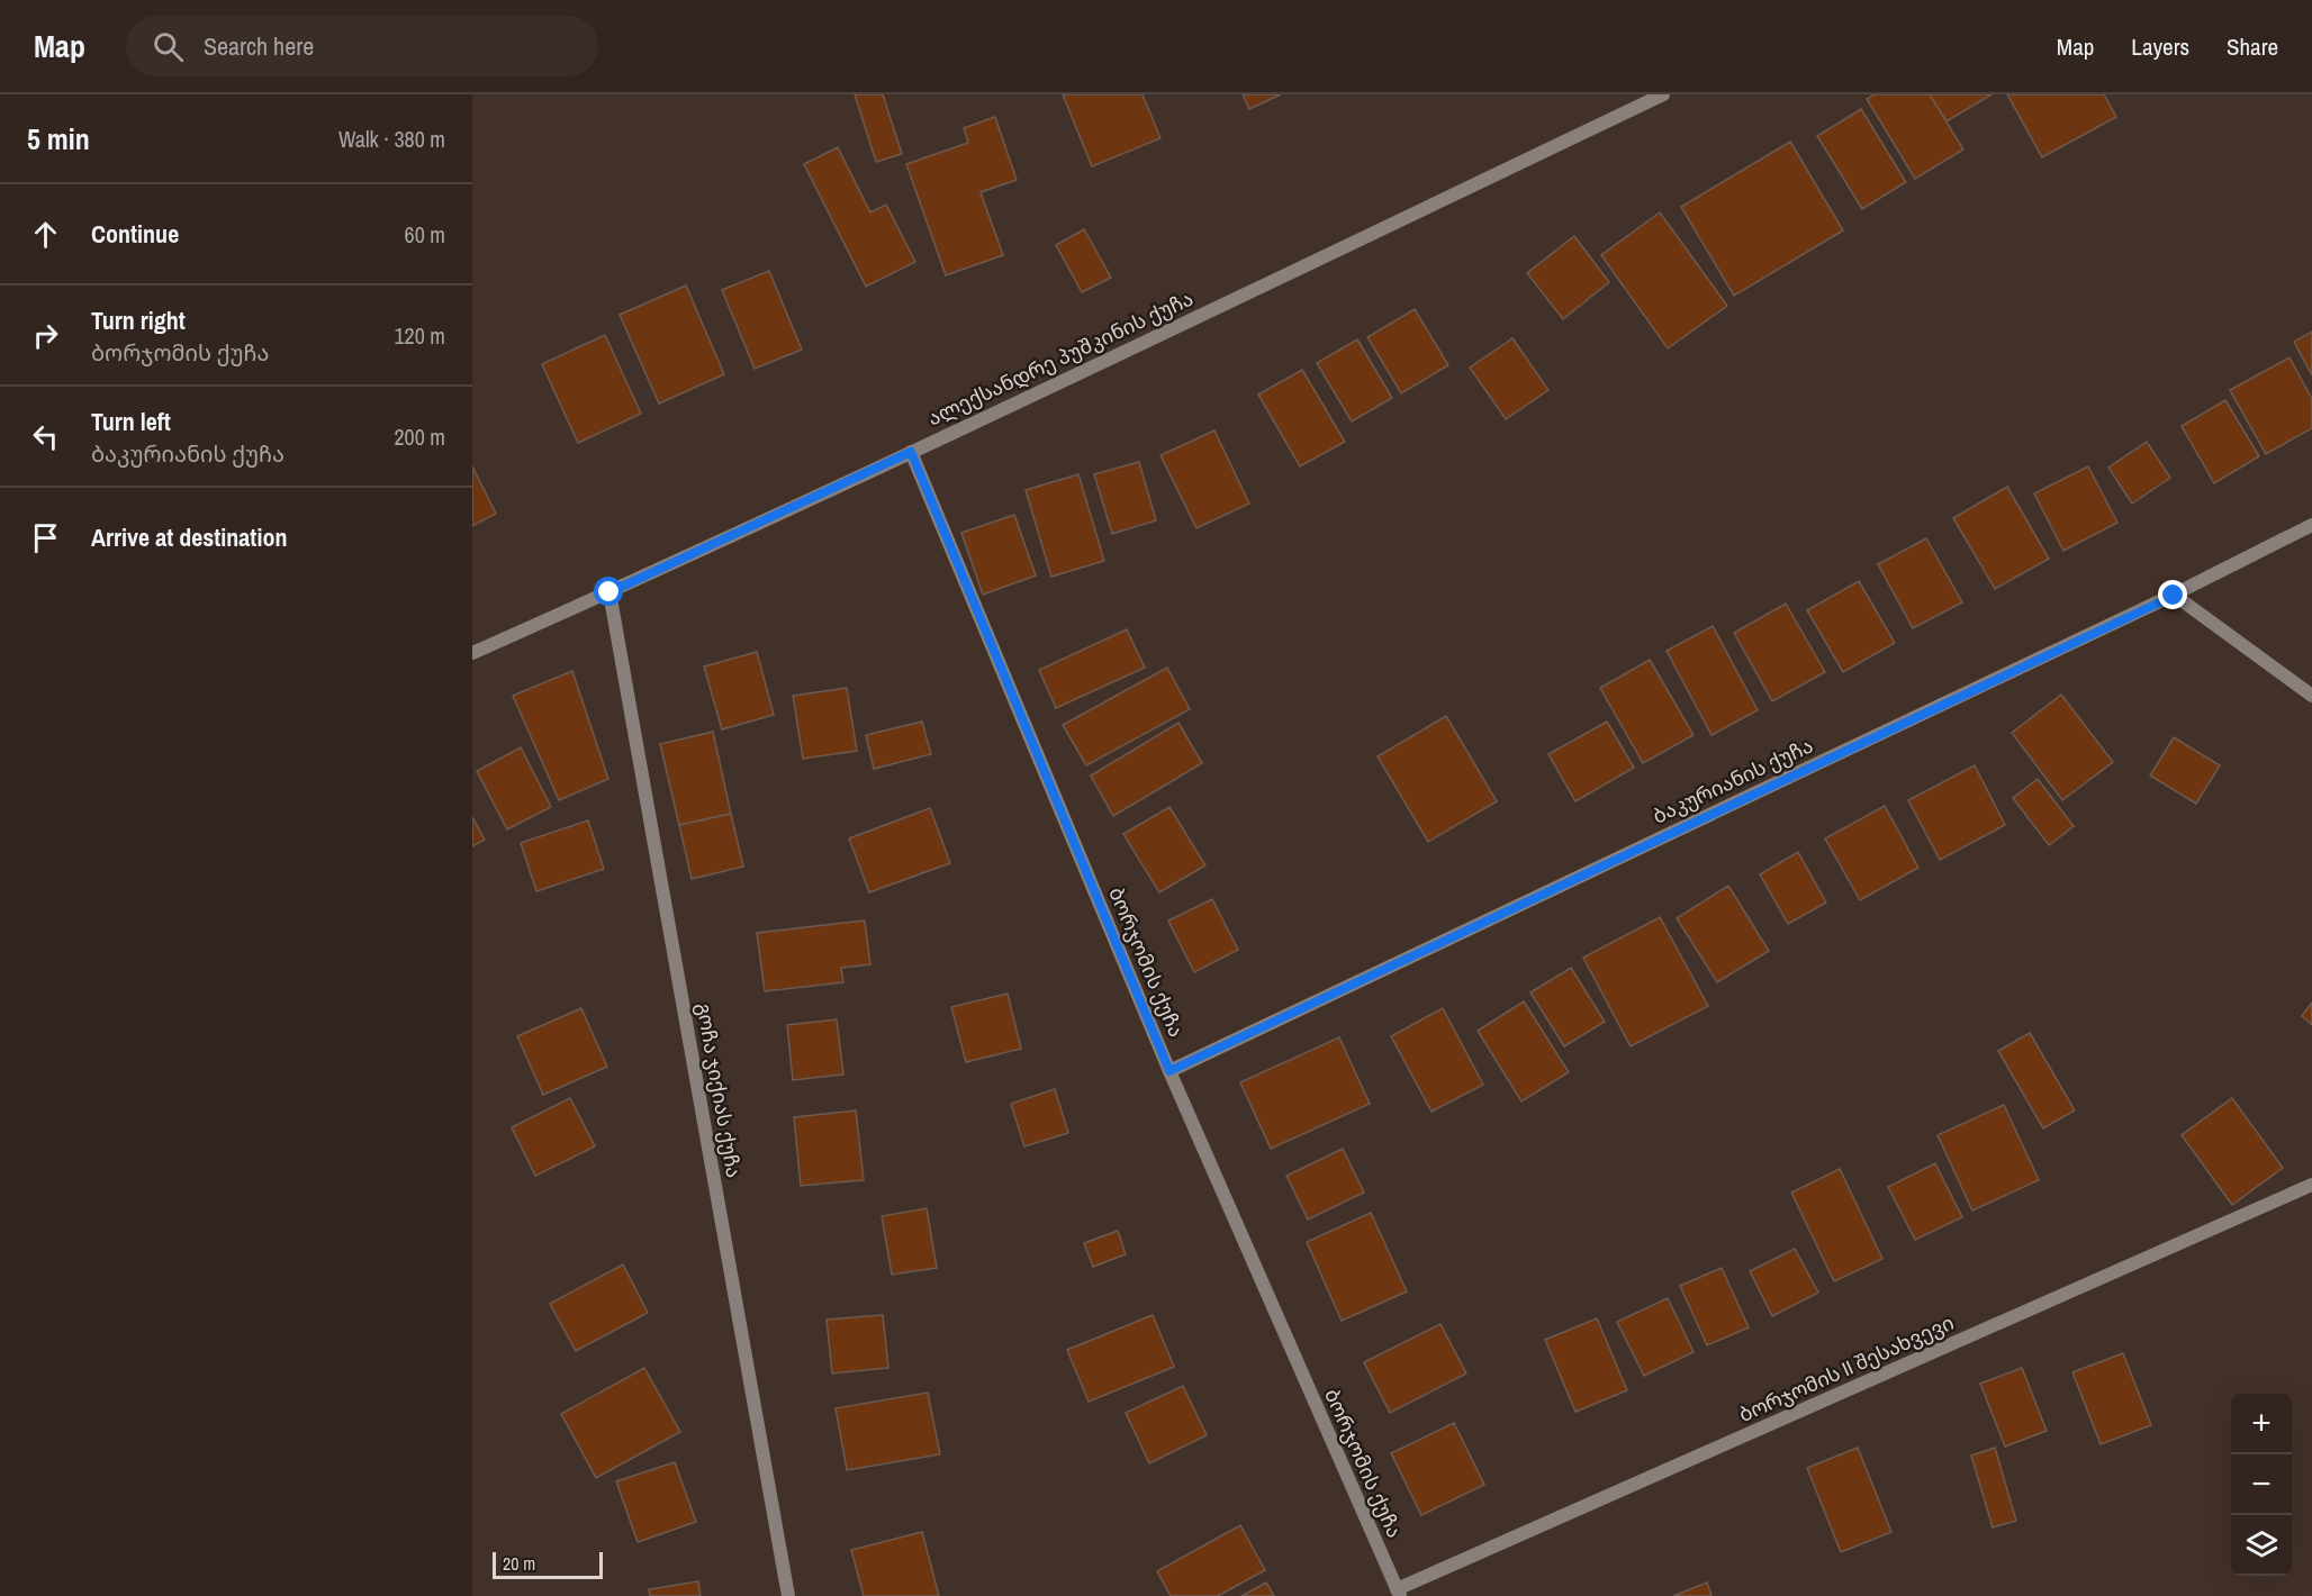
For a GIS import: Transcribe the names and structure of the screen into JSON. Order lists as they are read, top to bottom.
{
  "streets": {
    "street": [
      "ალექსანდრე პუშკინის ქუჩა",
      "ბაკურიანის ქუჩა",
      "ბორჯომის ქუჩა",
      "გოჩა ჯიქიას ქუჩა",
      "ბორჯომის II შესახვევი"
    ]
  },
  "crossings": [
    ["ალექსანდრე პუშკინის ქუჩა", "ბორჯომის ქუჩა"],
    ["ალექსანდრე პუშკინის ქუჩა", "გოჩა ჯიქიას ქუჩა"],
    ["ბაკურიანის ქუჩა", "ბორჯომის ქუჩა"],
    ["ბორჯომის ქუჩა", "ბორჯომის II შესახვევი"]
  ],
  "scale_bar": "20 m",
  "page": {
    "header": "Map",
    "search": "Search here",
    "nav": ["Map", "Layers", "Share"],
    "heading": ["5 min", "Walk · 380 m"],
    "list": [
      ["Continue", "60 m"],
      ["Turn right", "ბორჯომის ქუჩა", "120 m"],
      ["Turn left", "ბაკურიანის ქუჩა", "200 m"],
      "Arrive at destination"
    ],
    "map_buttons": ["+", "−"],
    "scale": "20 m"
  }
}
